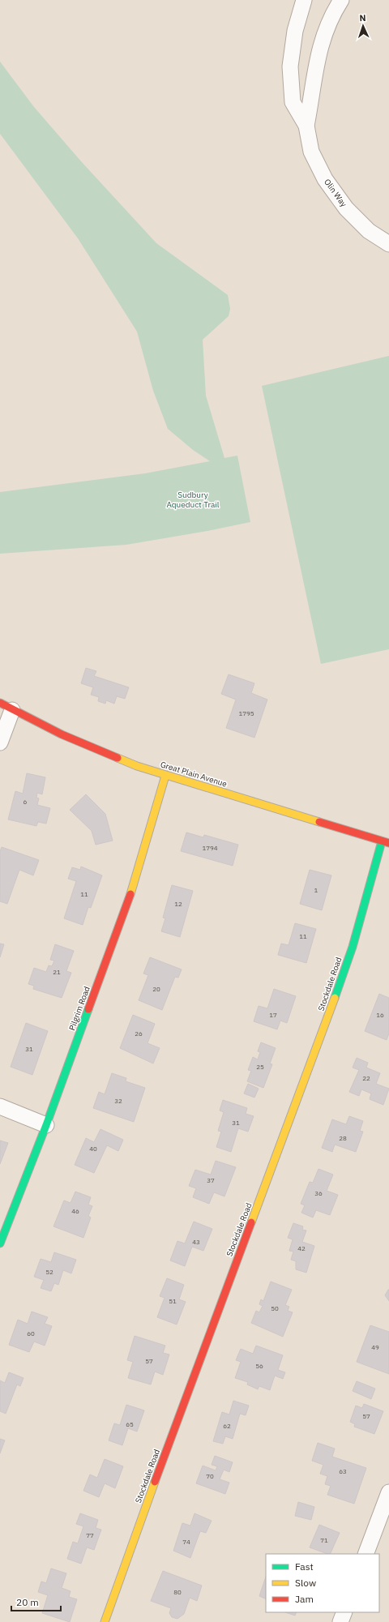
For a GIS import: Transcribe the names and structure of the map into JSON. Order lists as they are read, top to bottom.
{
  "streets": {
    "street": [
      "Olin Way",
      "Great Plain Avenue",
      "Stockdale Road",
      "Pilgrim Road"
    ]
  },
  "crossings": [
    ["Great Plain Avenue", "Stockdale Road"],
    ["Great Plain Avenue", "Pilgrim Road"]
  ],
  "parks": ["Sudbury Aqueduct Trail"],
  "house_numbers": [
    "1795",
    "6",
    "1794",
    "1",
    "11",
    "12",
    "11",
    "21",
    "20",
    "17",
    "16",
    "26",
    "31",
    "25",
    "22",
    "32",
    "31",
    "28",
    "40",
    "37",
    "36",
    "46",
    "43",
    "42",
    "52",
    "51",
    "50",
    "60",
    "49",
    "57",
    "56",
    "57",
    "65",
    "62",
    "63",
    "70",
    "77",
    "71",
    "74",
    "80"
  ],
  "legend": ["Fast", "Slow", "Jam"],
  "scale_bar": "20 m",
  "north": "top"
}
